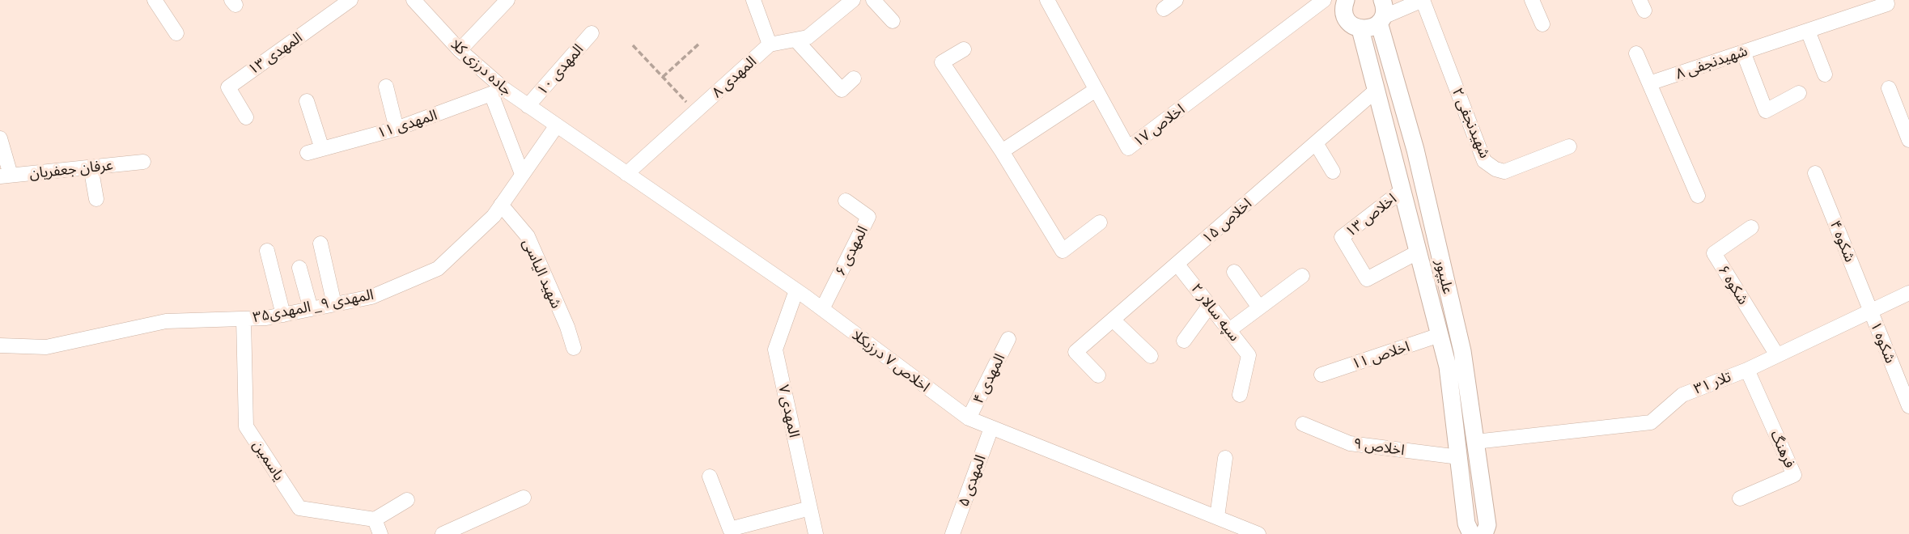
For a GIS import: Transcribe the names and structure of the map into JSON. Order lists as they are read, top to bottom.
{
  "streets": {
    "main road": ["علیپور"],
    "street": [
      "المهدی ۱۳",
      "شهیدنجفی ۸",
      "جاده درزی کلا",
      "المهدی ۱۰",
      "المهدی ۸",
      "شهیدنجفی ۲",
      "المهدی ۱۱",
      "اخلاص ۱۷",
      "عرفان جعفریان",
      "اخلاص ۱۳",
      "اخلاص ۱۵",
      "شکوه ۴",
      "المهدی ۶",
      "شهید الیاسی",
      "شکوه ۶",
      "المهدی ۹_ المهدی۳۵",
      "سپه سالار ۲",
      "شکوه ۱",
      "اخلاص ۱۱",
      "اخلاص ۷ درزیکلا",
      "المهدی ۴",
      "تلار ۳۱",
      "المهدی ۷",
      "اخلاص ۹",
      "فرهنگ",
      "یاسمین",
      "المهدی ۵"
    ]
  },
  "crossings": [
    ["جاده درزی کلا", "المهدی ۱۰"],
    ["جاده درزی کلا", "المهدی ۱۱"],
    ["جاده درزی کلا", "المهدی ۹_ المهدی۳۵"],
    ["جاده درزی کلا", "اخلاص ۷ درزیکلا"],
    ["المهدی ۸", "اخلاص ۷ درزیکلا"],
    ["اخلاص ۱۳", "علیپور"],
    ["اخلاص ۱۵", "علیپور"],
    ["اخلاص ۱۵", "سپه سالار ۲"],
    ["شکوه ۴", "شکوه ۱"],
    ["شکوه ۴", "تلار ۳۱"],
    ["المهدی ۶", "اخلاص ۷ درزیکلا"],
    ["شهید الیاسی", "المهدی ۹_ المهدی۳۵"],
    ["علیپور", "اخلاص ۱۱"],
    ["علیپور", "تلار ۳۱"],
    ["علیپور", "اخلاص ۹"],
    ["شکوه ۶", "تلار ۳۱"],
    ["المهدی ۹_ المهدی۳۵", "اخلاص ۷ درزیکلا"],
    ["المهدی ۹_ المهدی۳۵", "یاسمین"],
    ["شکوه ۱", "تلار ۳۱"],
    ["اخلاص ۷ درزیکلا", "المهدی ۴"],
    ["اخلاص ۷ درزیکلا", "المهدی ۷"],
    ["اخلاص ۷ درزیکلا", "المهدی ۵"],
    ["تلار ۳۱", "فرهنگ"]
  ]
}
